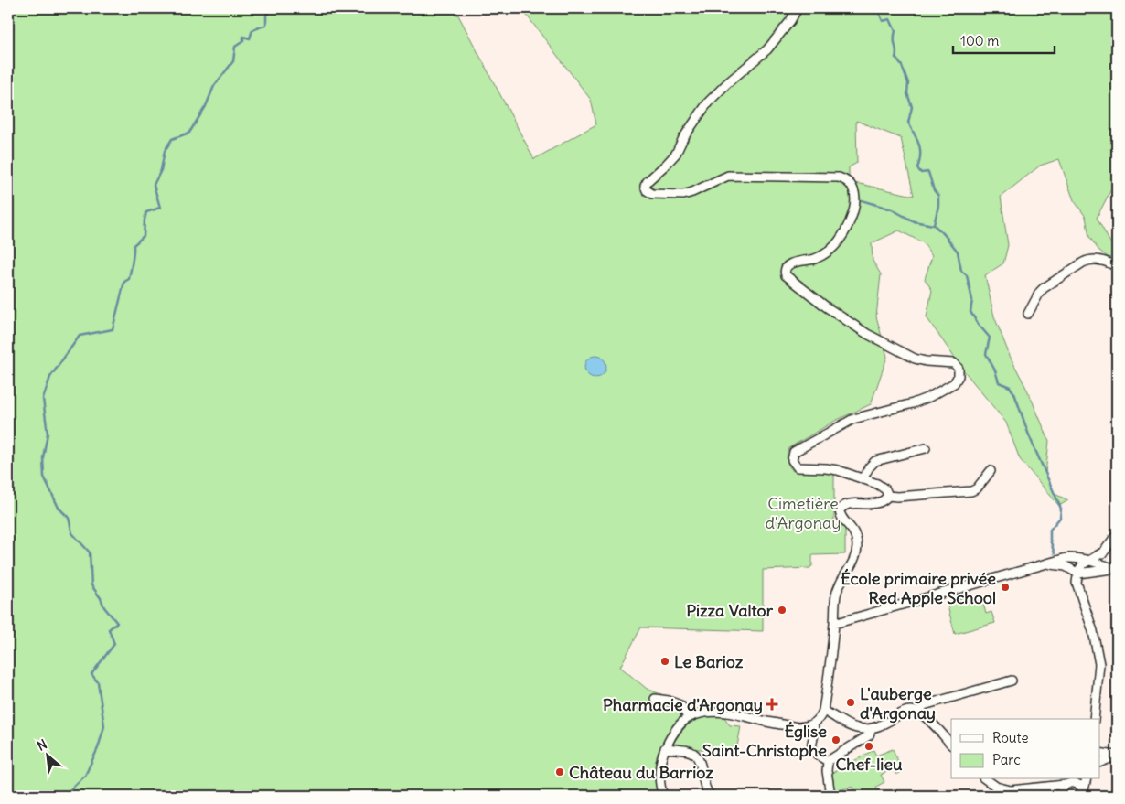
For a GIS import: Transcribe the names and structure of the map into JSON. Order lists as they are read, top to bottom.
{
  "parks": ["Cimetière d'Argonay"],
  "places": {
    "other": [
      "École primaire privée Red Apple School",
      "Pizza Valtor",
      "Le Barioz",
      "L'auberge d'Argonay",
      "Église Saint-Christophe",
      "Chef-lieu",
      "Château du Barrioz"
    ],
    "health": ["Pharmacie d'Argonay"]
  },
  "legend": ["Route", "Parc"],
  "scale_bar": "100 m",
  "north": "top left"
}
